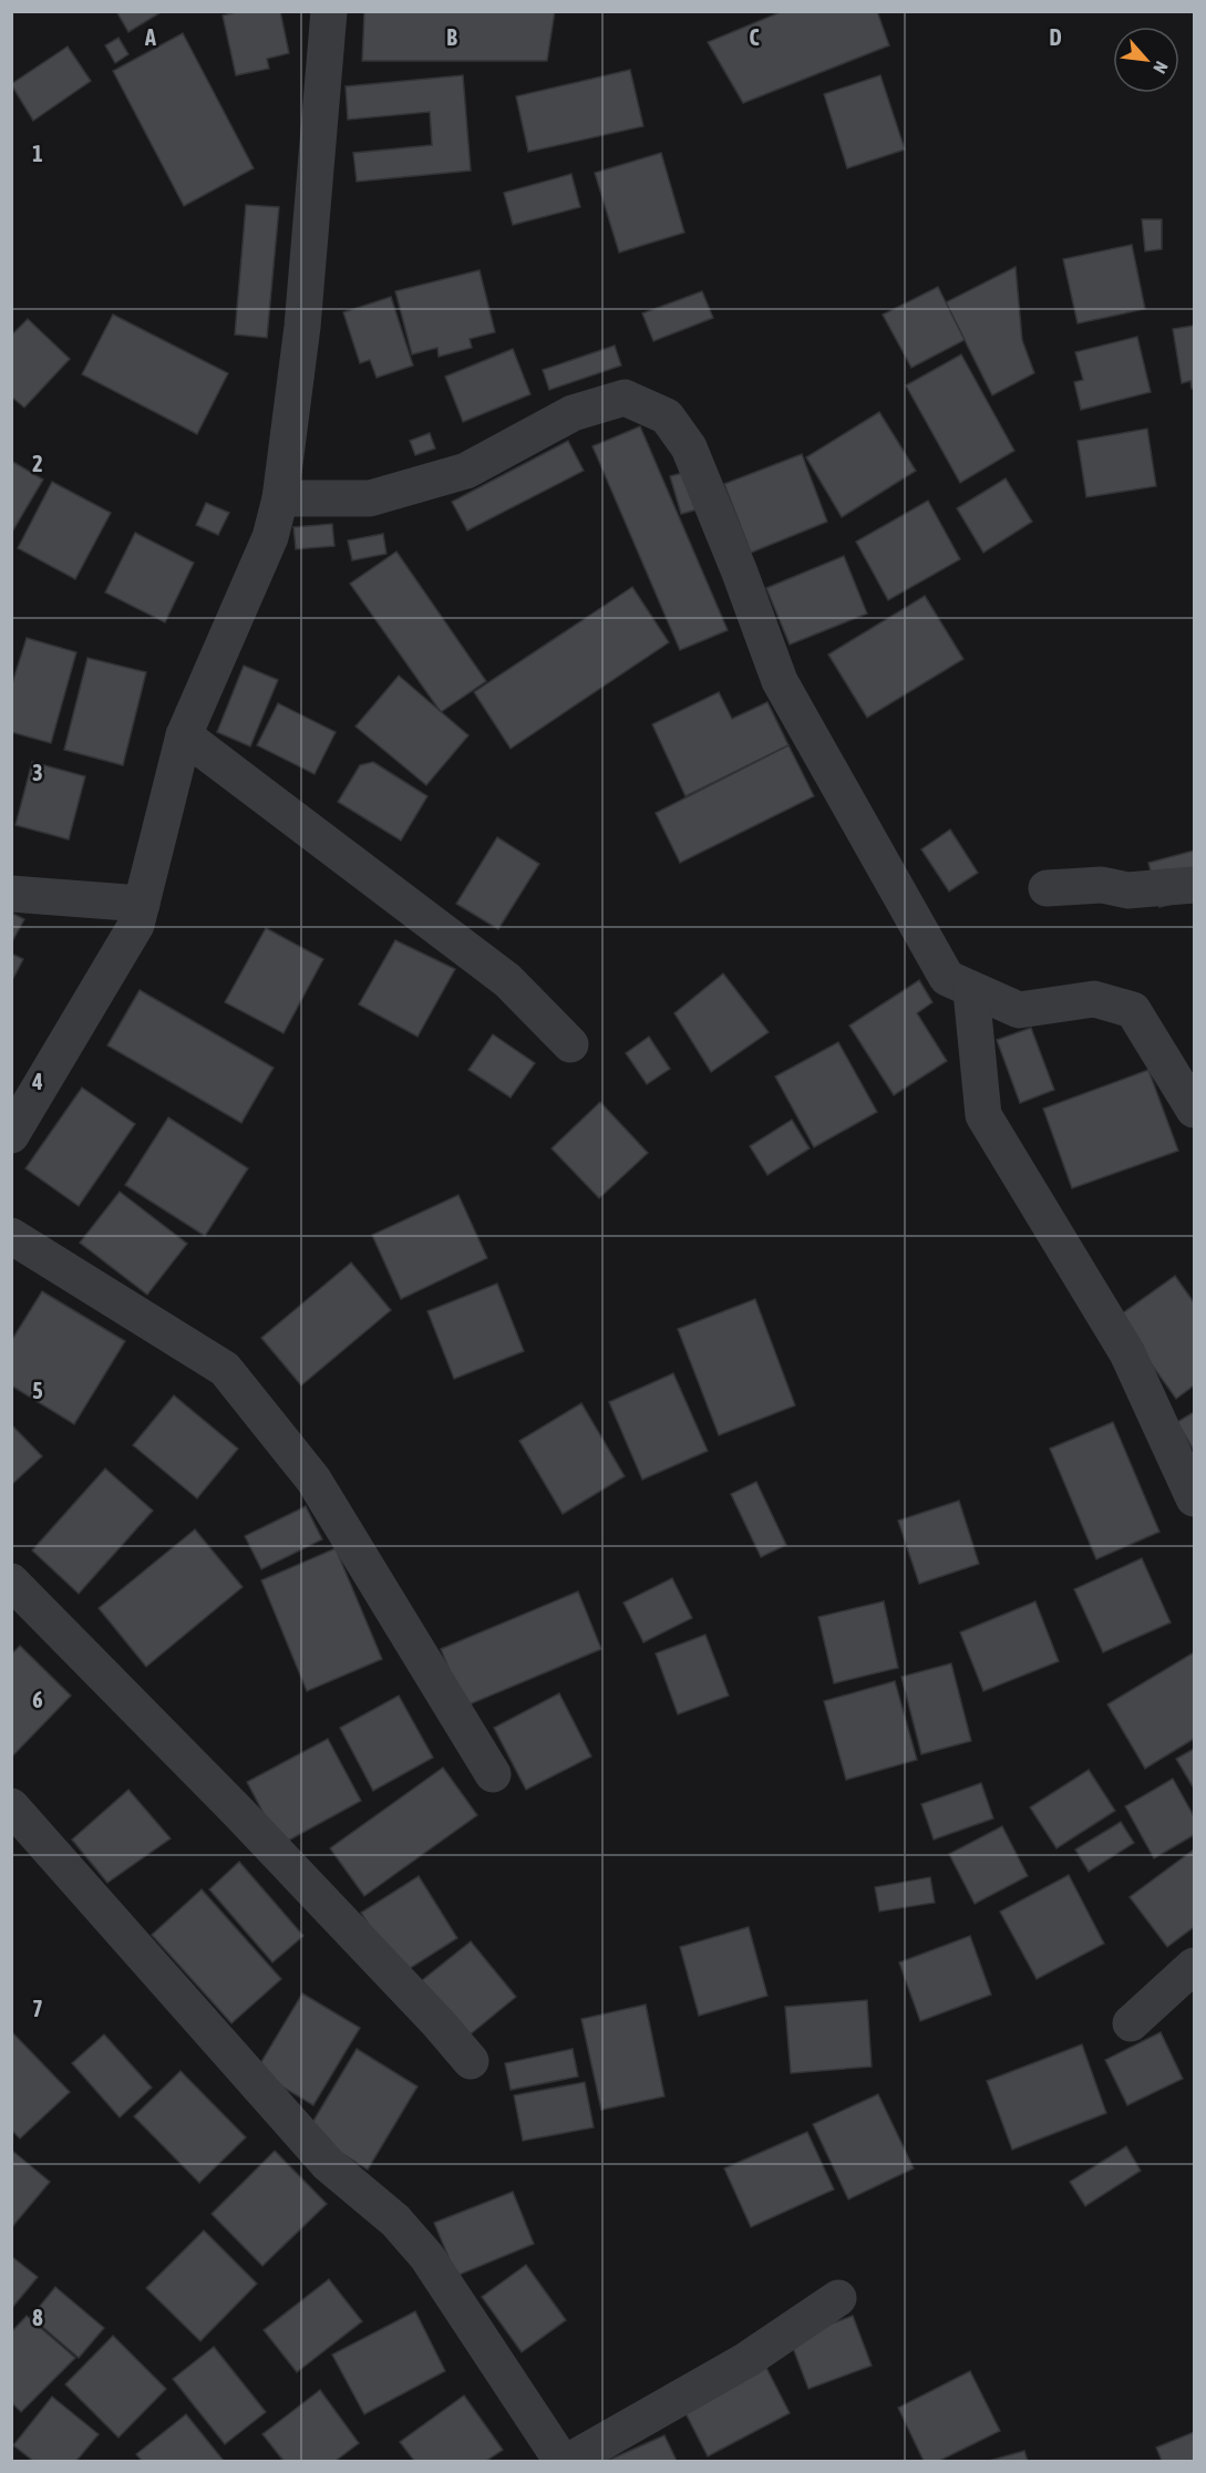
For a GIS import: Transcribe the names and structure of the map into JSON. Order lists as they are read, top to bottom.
{
  "north": "bottom right",
  "grid": {
    "columns": [
      "A",
      "B",
      "C",
      "D"
    ],
    "rows": [
      "1",
      "2",
      "3",
      "4",
      "5",
      "6",
      "7",
      "8"
    ]
  }
}
